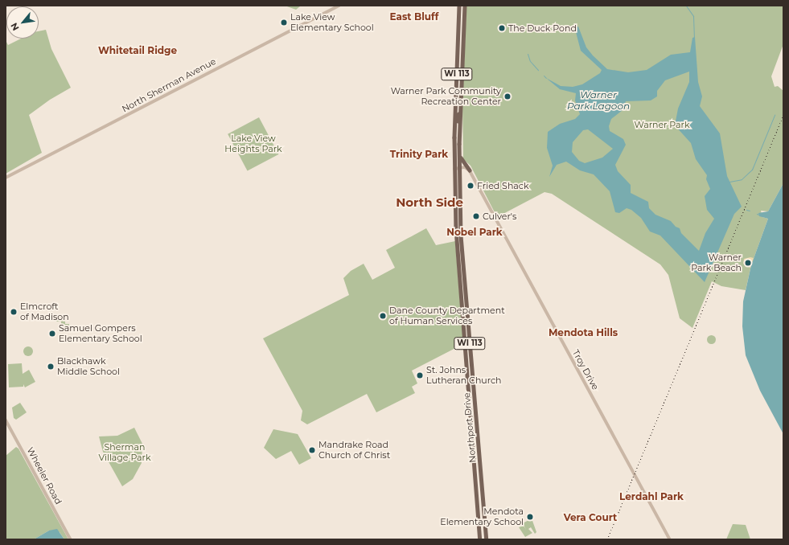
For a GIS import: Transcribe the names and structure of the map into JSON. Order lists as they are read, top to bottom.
{
  "streets": {
    "main road": ["WI 113", "Northport Drive"],
    "street": ["North Sherman Avenue", "Troy Drive", "Wheeler Road"]
  },
  "districts": [
    "East Bluff",
    "Whitetail Ridge",
    "Trinity Park",
    "North Side",
    "Nobel Park",
    "Mendota Hills",
    "Lerdahl Park",
    "Vera Court"
  ],
  "water": ["Warner Park Lagoon"],
  "parks": ["Warner Park", "Lake View Heights Park", "Sherman Village Park"],
  "places": [
    "Lake View Elementary School",
    "The Duck Pond",
    "Warner Park Community Recreation Center",
    "Fried Shack",
    "Culver's",
    "Warner Park Beach",
    "Elmcroft of Madison",
    "Dane County Department of Human Services",
    "Samuel Gompers Elementary School",
    "Blackhawk Middle School",
    "St. Johns Lutheran Church",
    "Mandrake Road Church of Christ",
    "Mendota Elementary School"
  ],
  "north": "bottom left"
}
